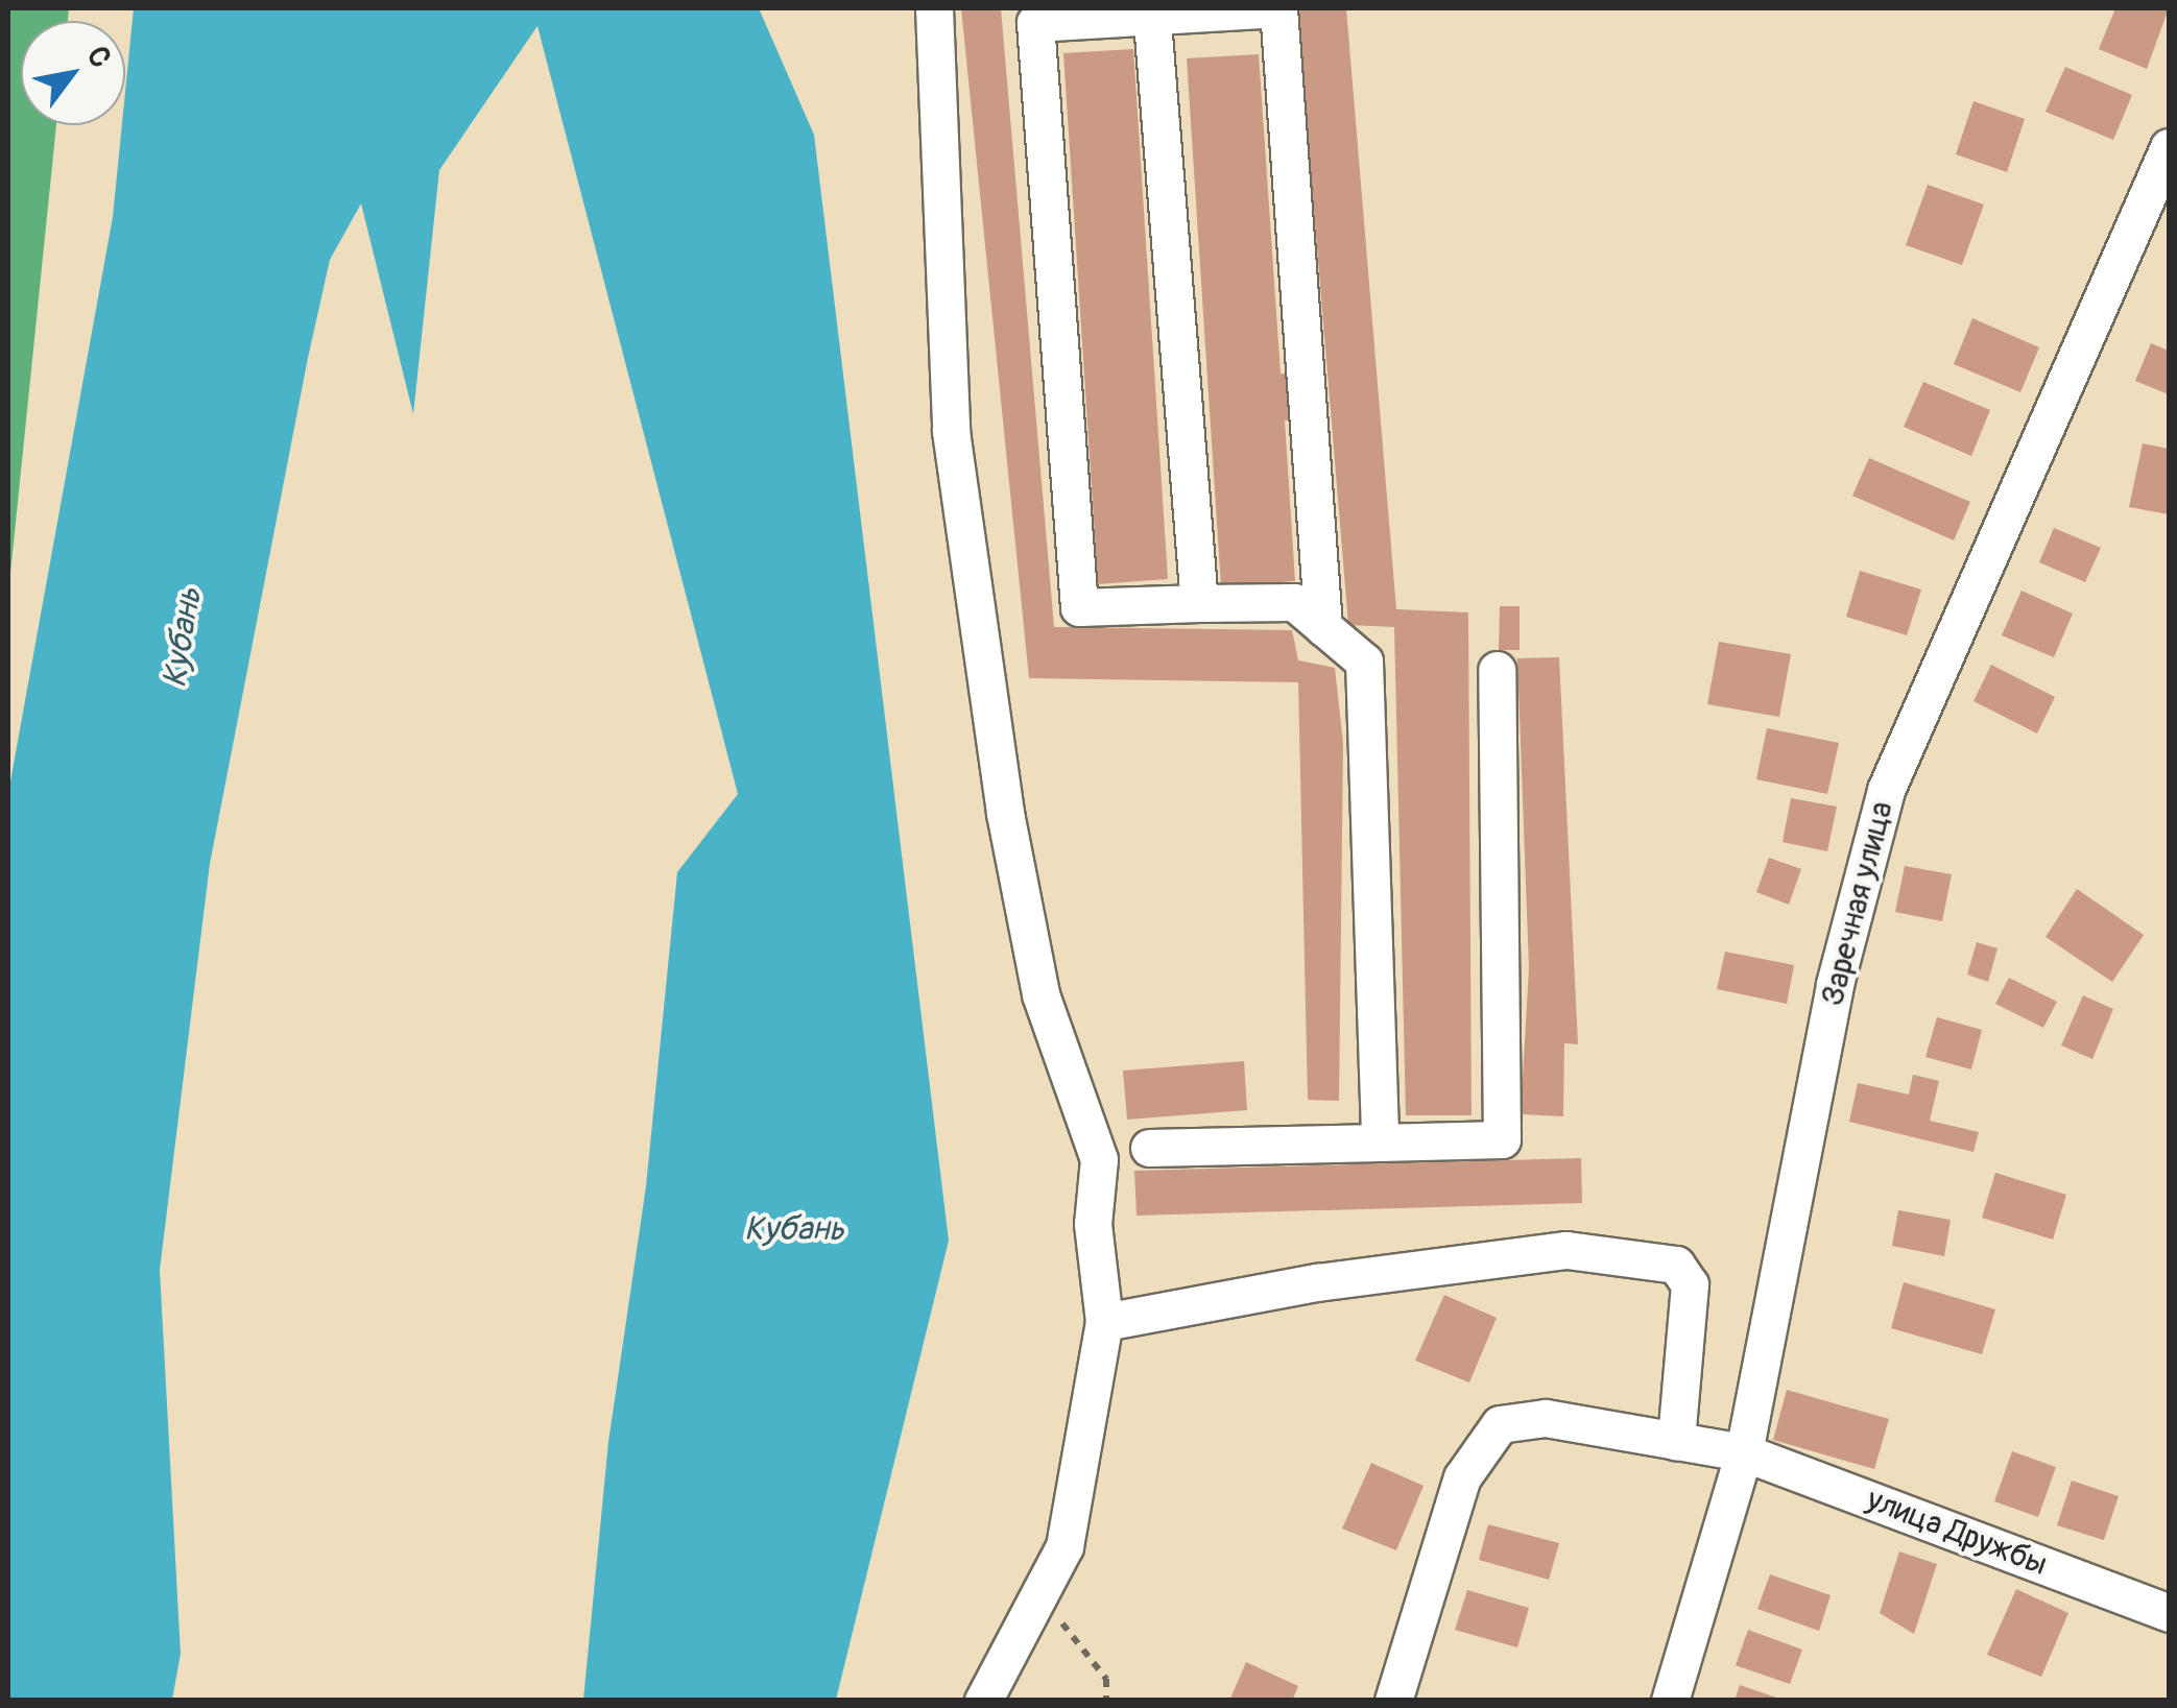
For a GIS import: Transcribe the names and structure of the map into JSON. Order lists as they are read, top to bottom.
{
  "streets": {
    "street": ["Заречная улица", "улица Дружбы"]
  },
  "crossings": [
    ["Заречная улица", "улица Дружбы"]
  ],
  "water": ["Кубань"],
  "north": "top right"
}
